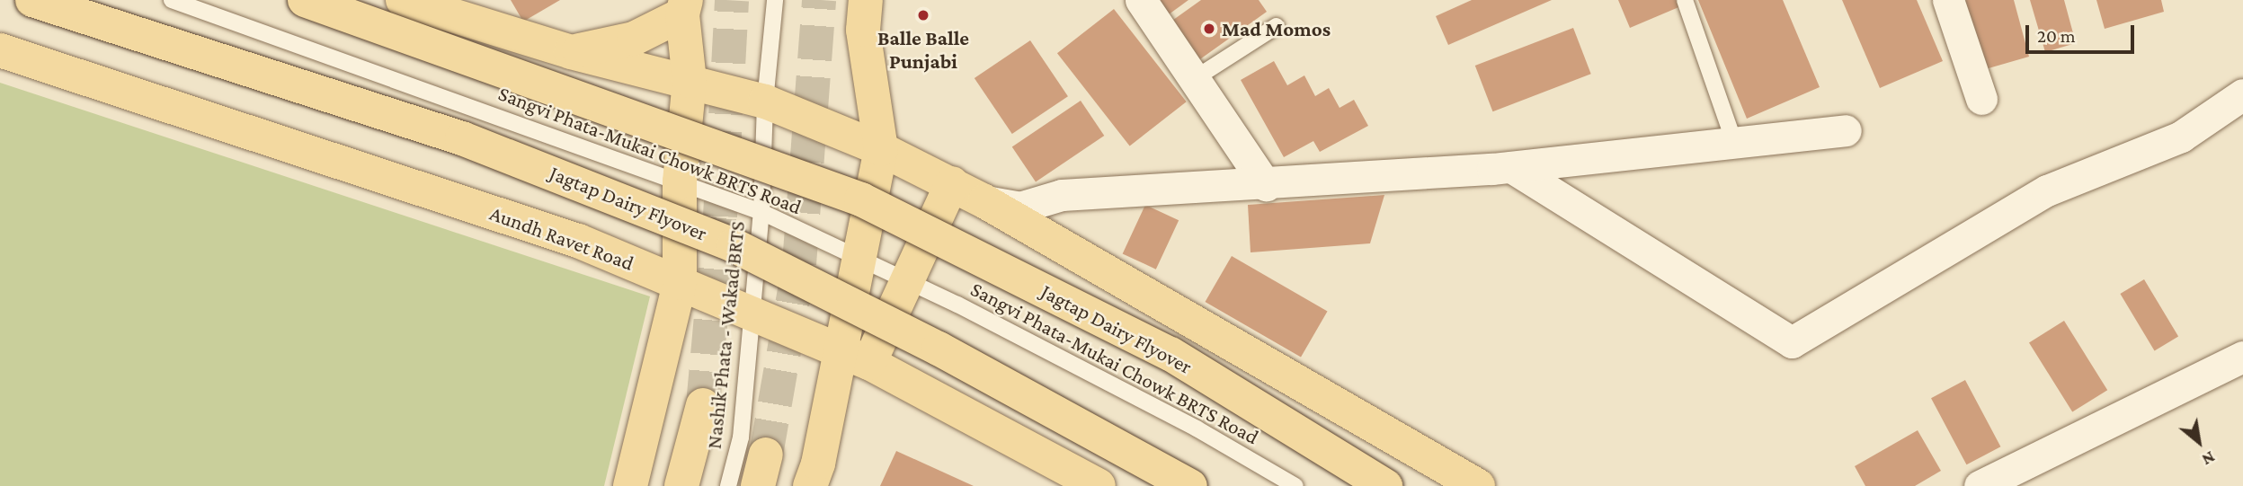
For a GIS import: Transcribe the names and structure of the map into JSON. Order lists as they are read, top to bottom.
{
  "streets": {
    "main road": ["Jagtap Dairy Flyover", "Aundh Ravet Road"],
    "lane": ["Sangvi Phata-Mukai Chowk BRTS Road", "Nashik Phata - Wakad BRTS"]
  },
  "crossings": [
    ["Sangvi Phata-Mukai Chowk BRTS Road", "Nashik Phata - Wakad BRTS"],
    ["Aundh Ravet Road", "Nashik Phata - Wakad BRTS"]
  ],
  "places": ["Balle Balle Punjabi", "Mad Momos"],
  "scale_bar": "20 m",
  "north": "bottom right"
}
